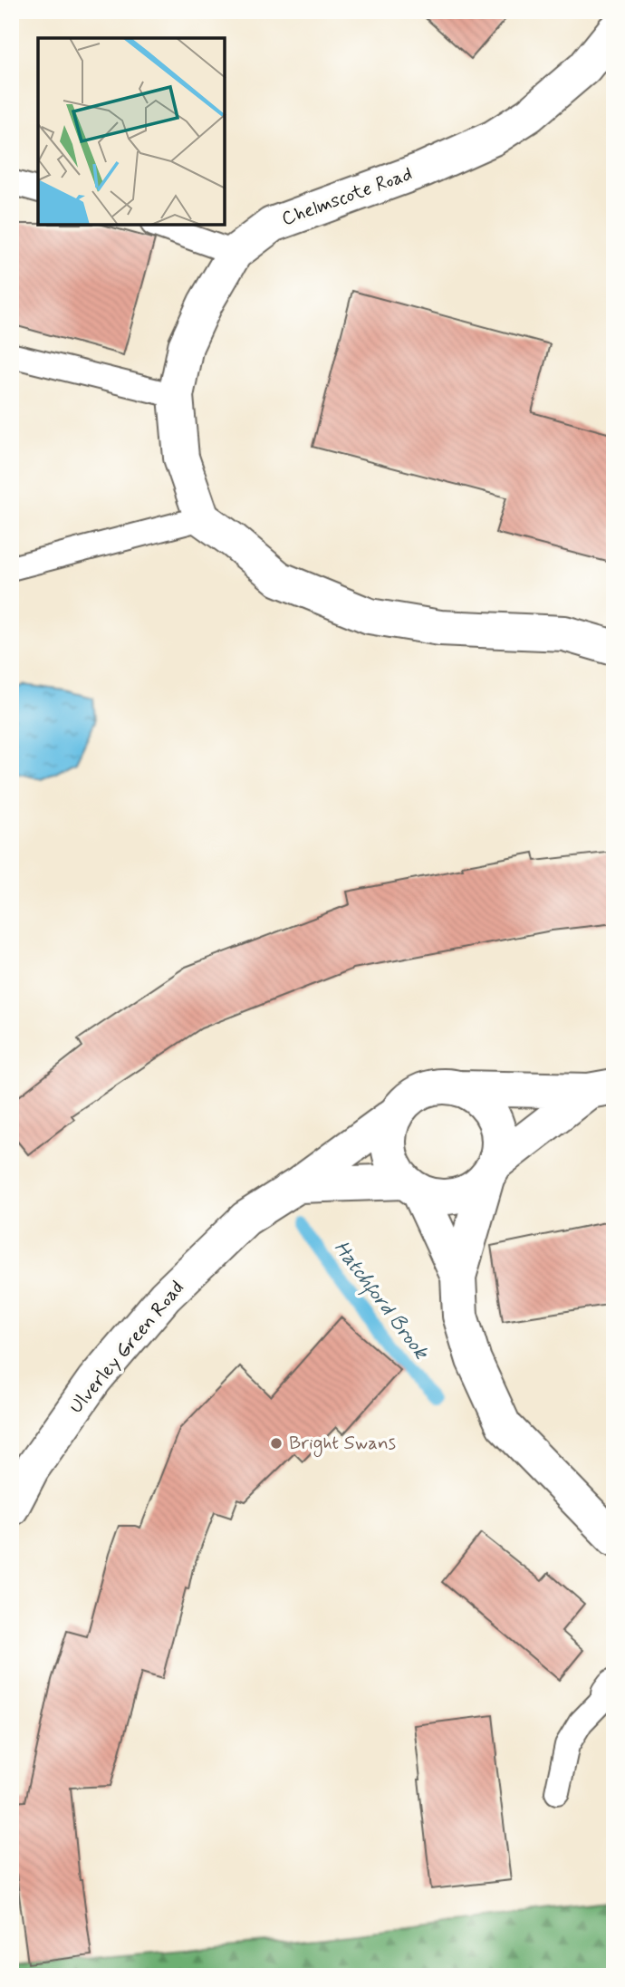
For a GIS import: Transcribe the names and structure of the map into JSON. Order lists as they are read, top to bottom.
{
  "streets": {
    "street": ["Chelmscote Road", "Ulverley Green Road"]
  },
  "water": ["Hatchford Brook"],
  "places": ["Bright Swans"]
}
